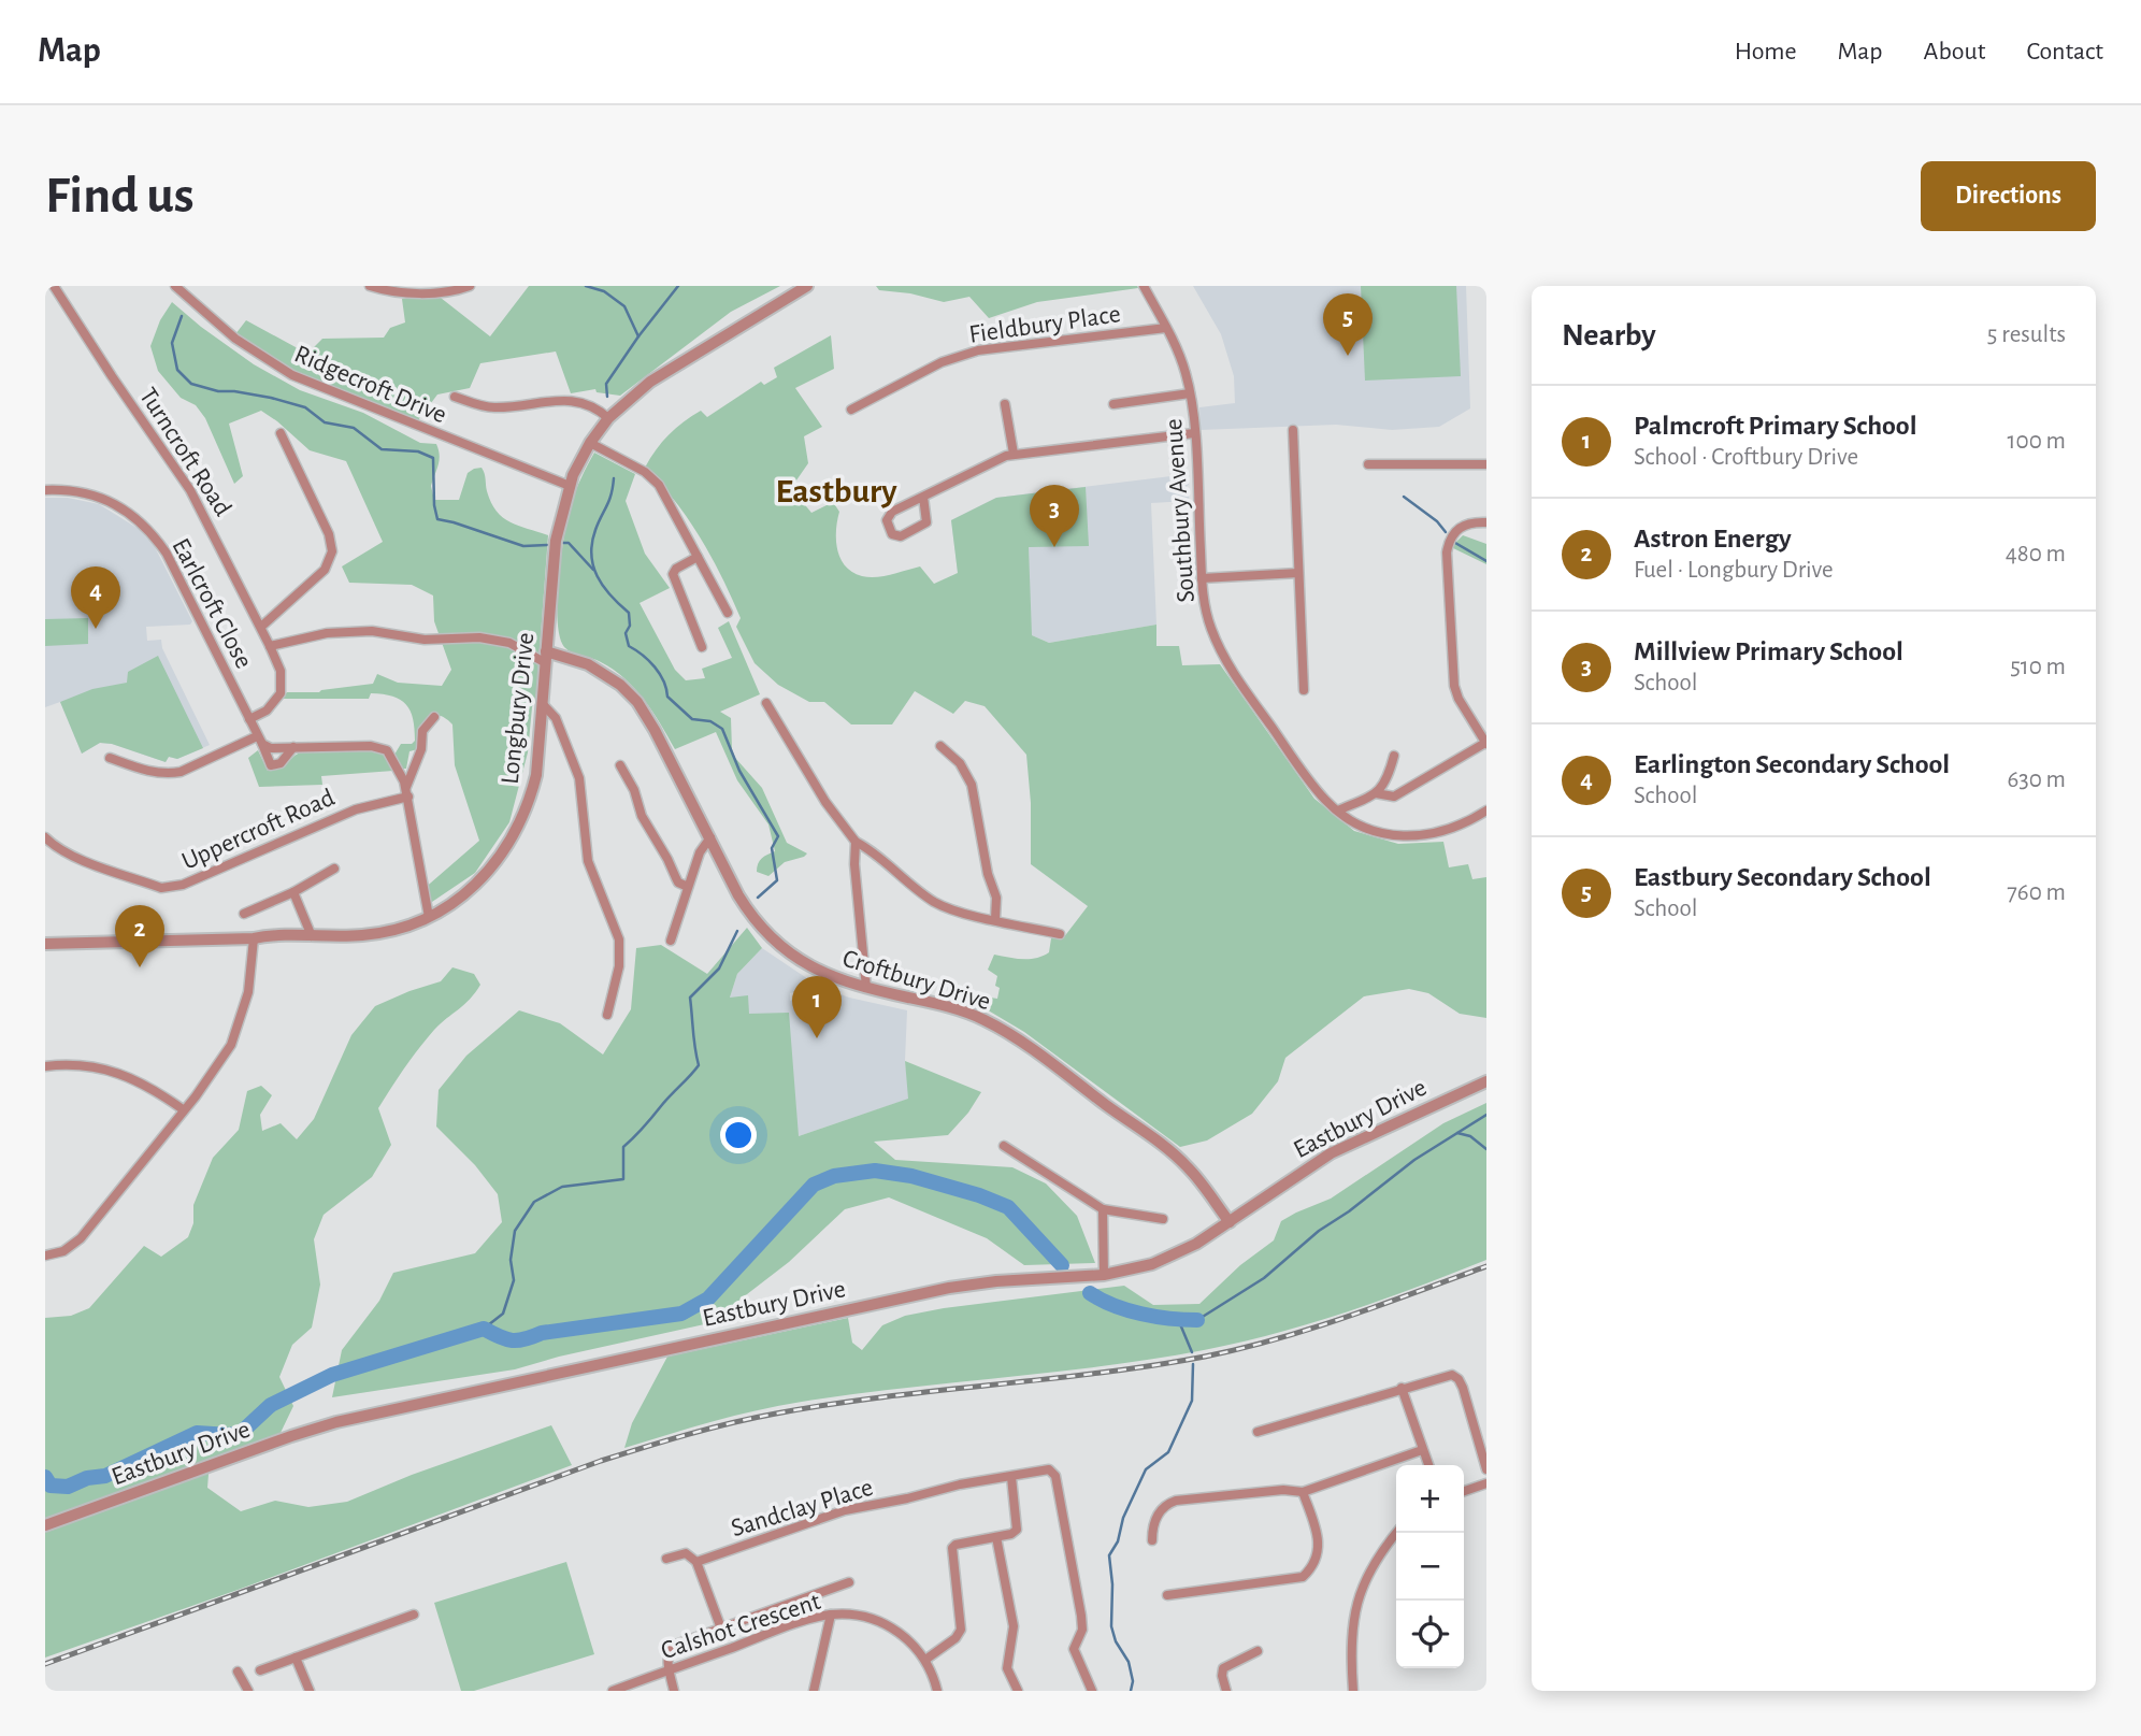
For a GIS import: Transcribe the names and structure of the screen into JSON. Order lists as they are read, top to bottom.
{
  "streets": {
    "street": [
      "Fieldbury Place",
      "Ridgecroft Drive",
      "Turncroft Road",
      "Southbury Avenue",
      "Earlcroft Close",
      "Longbury Drive",
      "Uppercroft Road",
      "Croftbury Drive",
      "Eastbury Drive",
      "Sandclay Place",
      "Calshot Crescent"
    ]
  },
  "crossings": [
    ["Fieldbury Place", "Southbury Avenue"],
    ["Ridgecroft Drive", "Longbury Drive"],
    ["Turncroft Road", "Earlcroft Close"],
    ["Longbury Drive", "Croftbury Drive"],
    ["Croftbury Drive", "Eastbury Drive"]
  ],
  "districts": ["Eastbury"],
  "page": {
    "header": "Map",
    "nav": [
      "Home",
      "Map",
      "About",
      "Contact"
    ],
    "buttons": "Directions",
    "title": "Find us",
    "heading": ["Nearby", "5 results"],
    "pins": [
      "5",
      "3",
      "4",
      "2",
      "1"
    ],
    "list": [
      {
        "mark": "1",
        "name": "Palmcroft Primary School",
        "note": "School · Croftbury Drive",
        "value": "100 m"
      },
      {
        "mark": "2",
        "name": "Astron Energy",
        "note": "Fuel · Longbury Drive",
        "value": "480 m"
      },
      {
        "mark": "3",
        "name": "Millview Primary School",
        "note": "School",
        "value": "510 m"
      },
      {
        "mark": "4",
        "name": "Earlington Secondary School",
        "note": "School",
        "value": "630 m"
      },
      {
        "mark": "5",
        "name": "Eastbury Secondary School",
        "note": "School",
        "value": "760 m"
      }
    ],
    "map_buttons": ["+", "−"]
  }
}
